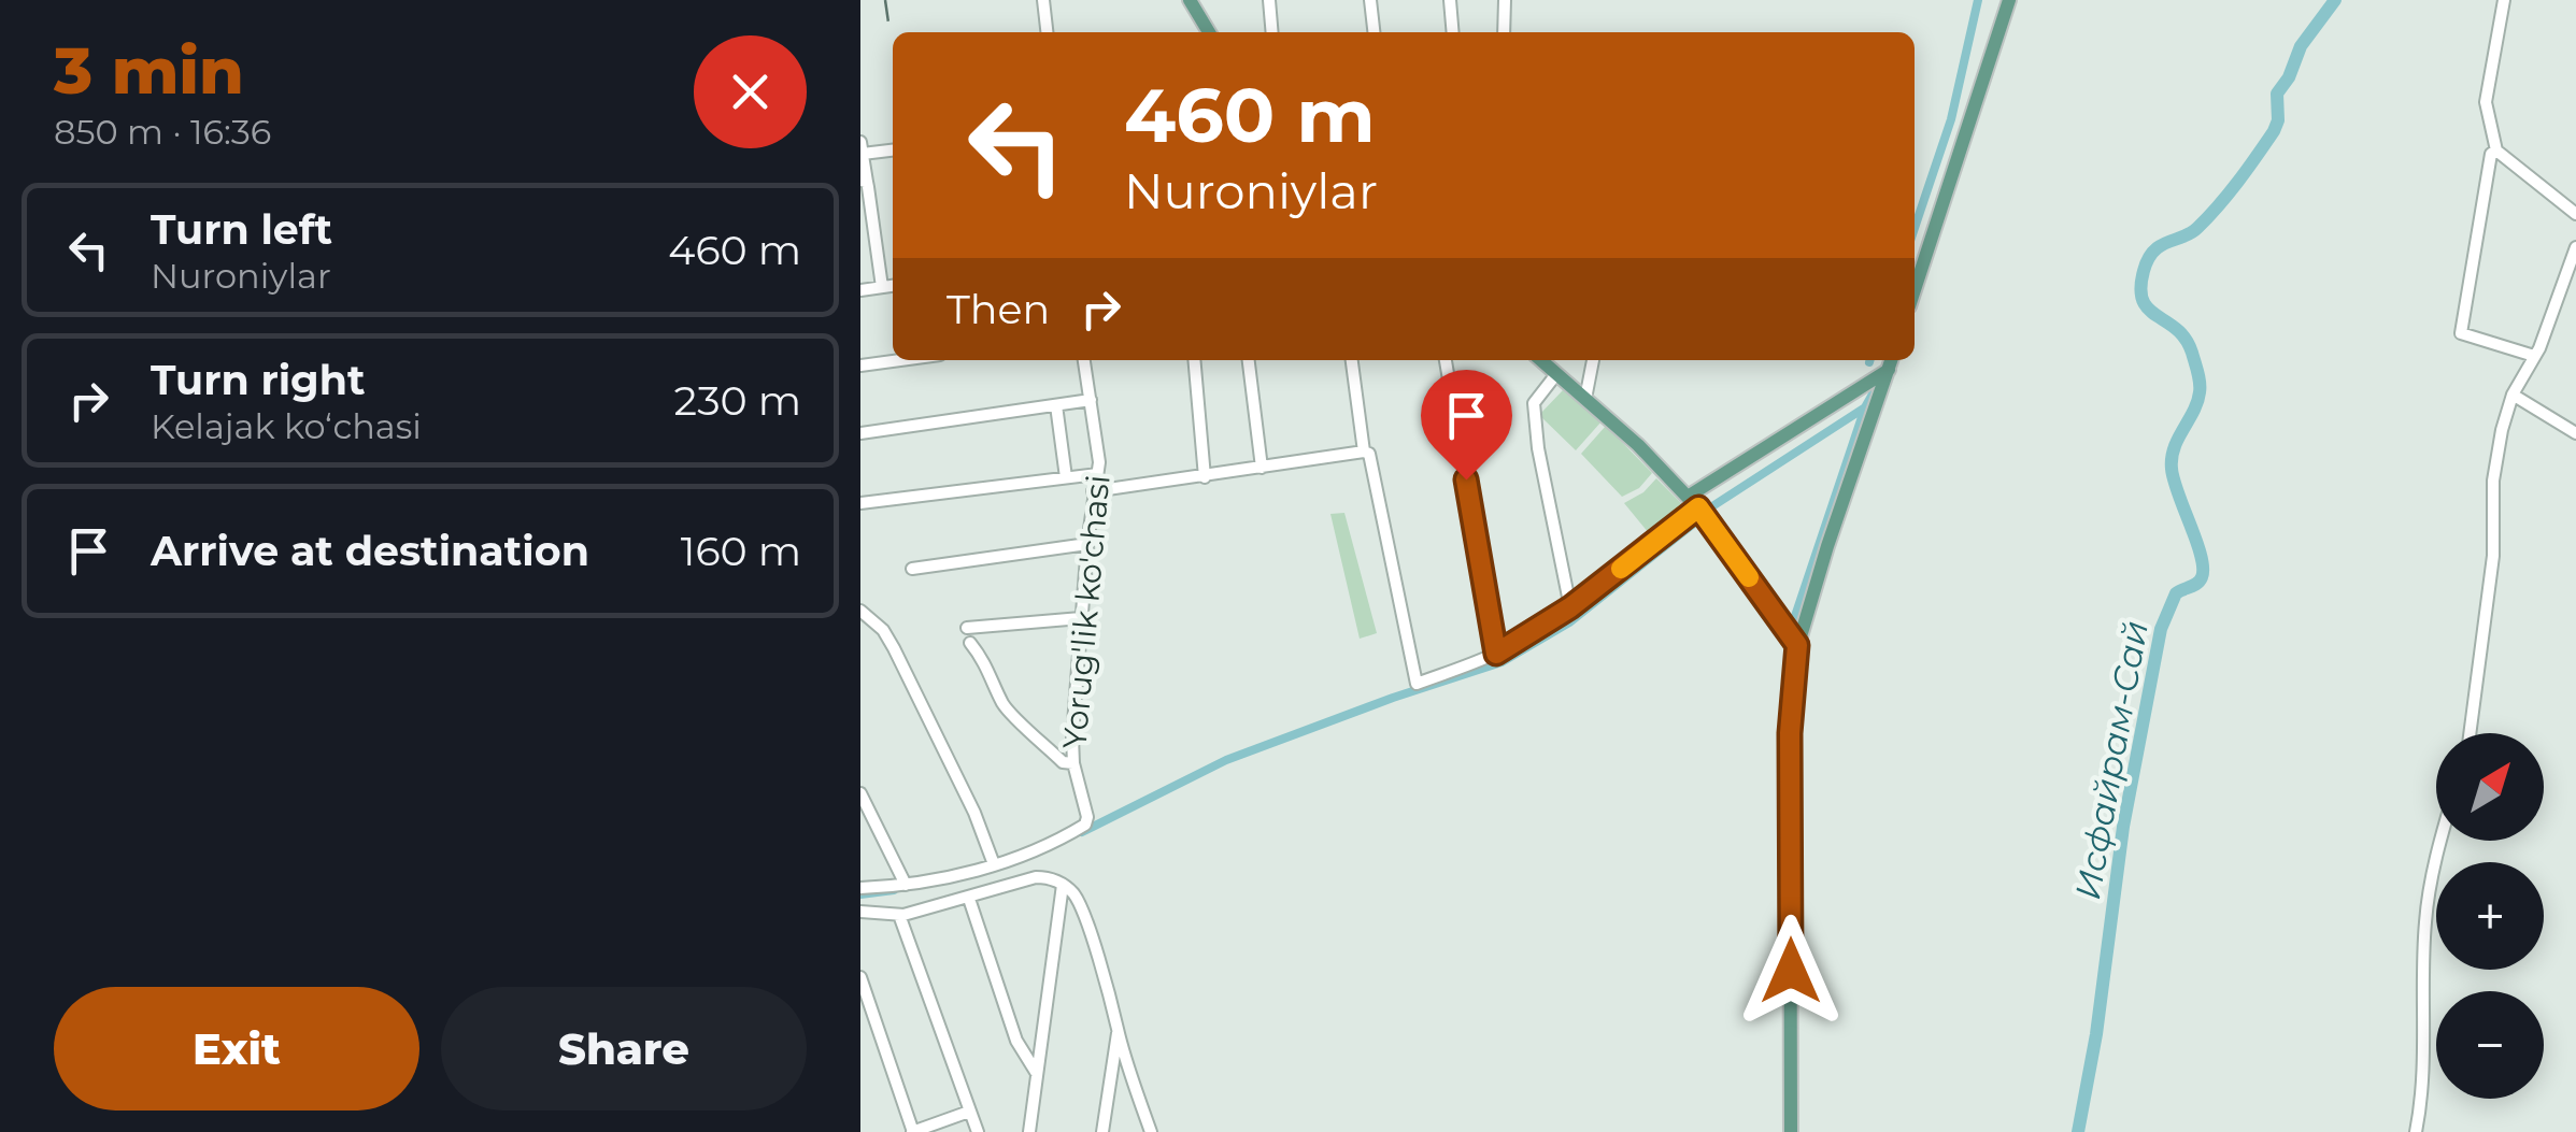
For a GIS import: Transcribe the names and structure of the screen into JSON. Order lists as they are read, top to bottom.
{
  "streets": {
    "street": ["Yorug'lik ko'chasi"]
  },
  "water": ["Исфайрам-Сай"],
  "north": "top right",
  "page": {
    "heading": ["3 min", "850 m · 16:36"],
    "turn": ["460 m", "Nuroniylar"],
    "list": [
      {
        "name": "Turn left",
        "note": "Nuroniylar",
        "value": "460 m"
      },
      {
        "name": "Turn right",
        "note": "Kelajak koʻchasi",
        "value": "230 m"
      },
      {
        "name": "Arrive at destination",
        "value": "160 m"
      }
    ],
    "then": "Then",
    "map_buttons": ["+", "−"],
    "buttons": ["Exit", "Share"]
  }
}
